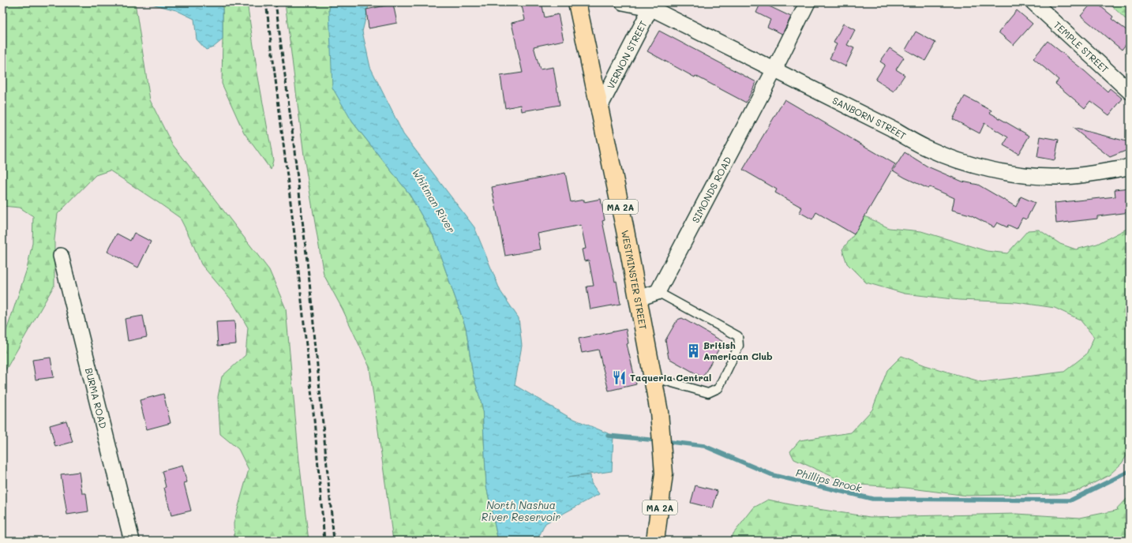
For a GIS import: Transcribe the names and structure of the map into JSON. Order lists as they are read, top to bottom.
{
  "streets": {
    "highway": ["MA 2A", "WESTMINSTER STREET"],
    "street": [
      "TEMPLE STREET",
      "VERNON STREET",
      "SANBORN STREET",
      "SIMONDS ROAD",
      "BURMA ROAD"
    ]
  },
  "crossings": [
    ["VERNON STREET", "SANBORN STREET"],
    ["VERNON STREET", "WESTMINSTER STREET"],
    ["SANBORN STREET", "SIMONDS ROAD"]
  ],
  "water": ["Whitman River", "Phillips Brook", "North Nashua River Reservoir"],
  "places": {
    "building": ["British American Club"],
    "restaurant": ["Taqueria Central"]
  }
}
